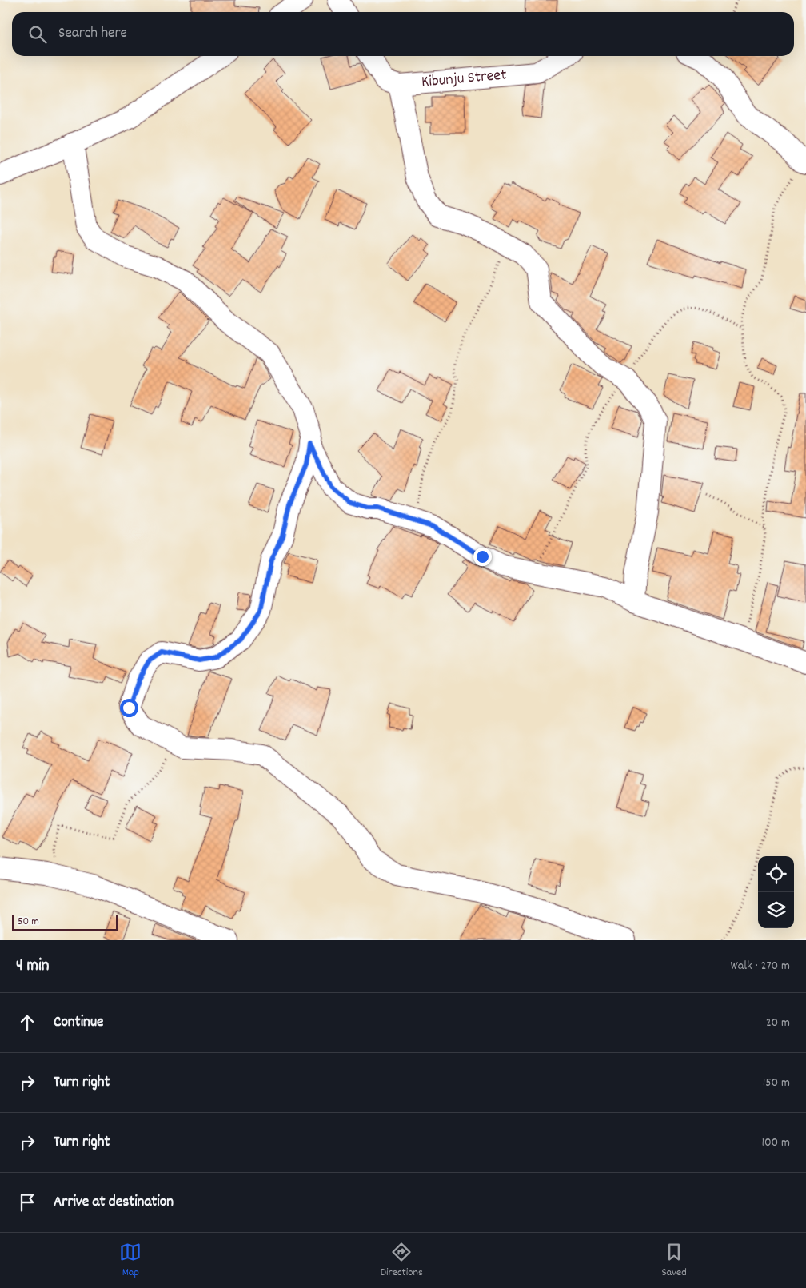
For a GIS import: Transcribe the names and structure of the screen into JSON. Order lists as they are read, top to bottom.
{
  "streets": {
    "street": ["Kibunju Street"]
  },
  "scale_bar": "50 m",
  "page": {
    "search": "Search here",
    "scale": "50 m",
    "heading": ["4 min", "Walk · 270 m"],
    "list": [
      ["Continue", "20 m"],
      ["Turn right", "150 m"],
      ["Turn right", "100 m"],
      "Arrive at destination"
    ],
    "nav": ["Map", "Directions", "Saved"]
  }
}
